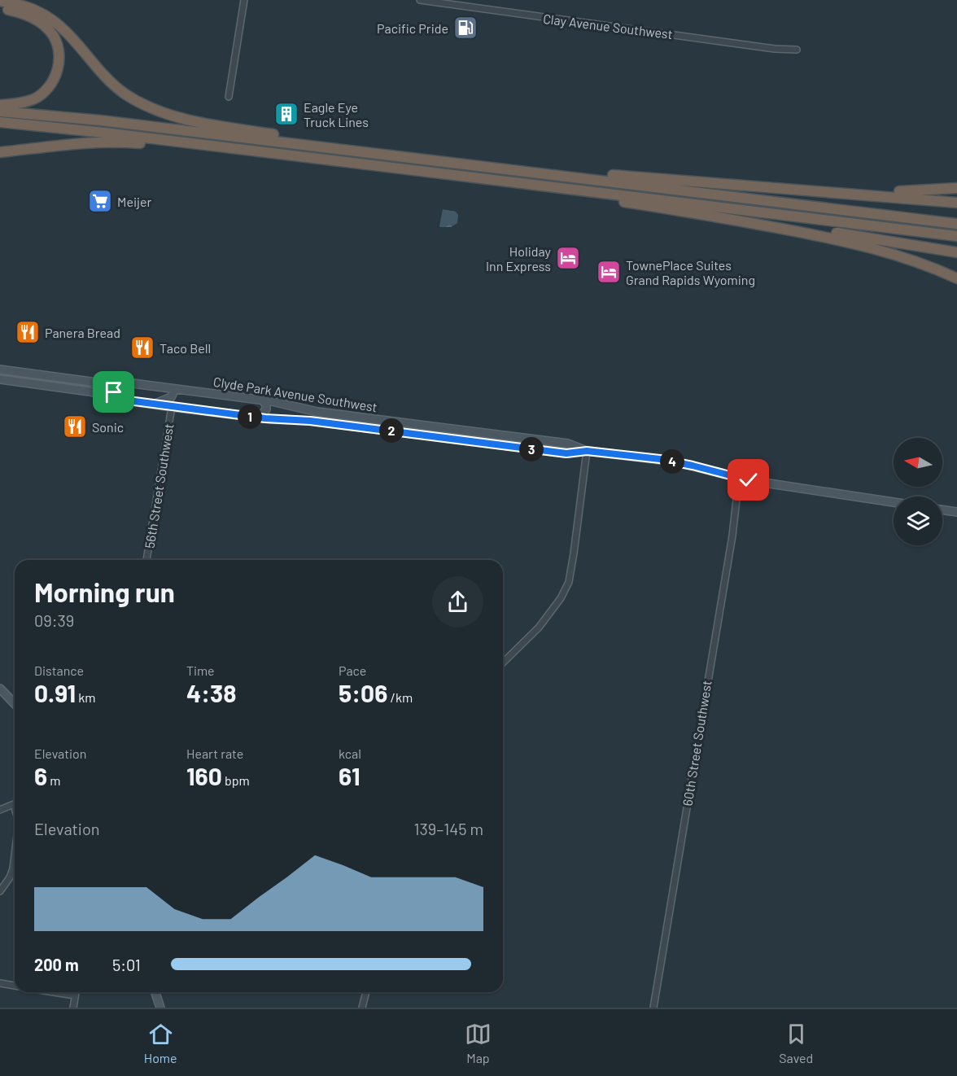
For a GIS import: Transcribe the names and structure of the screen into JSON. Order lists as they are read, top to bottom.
{
  "streets": {
    "main road": ["Clyde Park Avenue Southwest"],
    "street": ["Clay Avenue Southwest", "56th Street Southwest", "60th Street Southwest"]
  },
  "crossings": [
    ["Clyde Park Avenue Southwest", "56th Street Southwest"],
    ["Clyde Park Avenue Southwest", "60th Street Southwest"]
  ],
  "places": {
    "fuel station": ["Pacific Pride"],
    "building": ["Eagle Eye Truck Lines"],
    "supermarket": ["Meijer"],
    "hotel": ["Holiday Inn Express", "TownePlace Suites Grand Rapids Wyoming"],
    "restaurant": ["Panera Bread", "Taco Bell", "Sonic"]
  },
  "north": "left",
  "page": {
    "pins": [
      "1",
      "2",
      "3",
      "4"
    ],
    "heading": ["Morning run", "09:39"],
    "stats": [
      ["Distance", "0.91 km"],
      ["Time", "4:38"],
      ["Pace", "5:06 /km"],
      ["Elevation", "6 m"],
      ["Heart rate", "160 bpm"],
      ["kcal", "61"]
    ],
    "chart": ["Elevation", "139–145 m"],
    "list": [
      {
        "name": "200 m",
        "note": "5:01"
      }
    ],
    "tabs": ["Home", "Map", "Saved"]
  }
}
